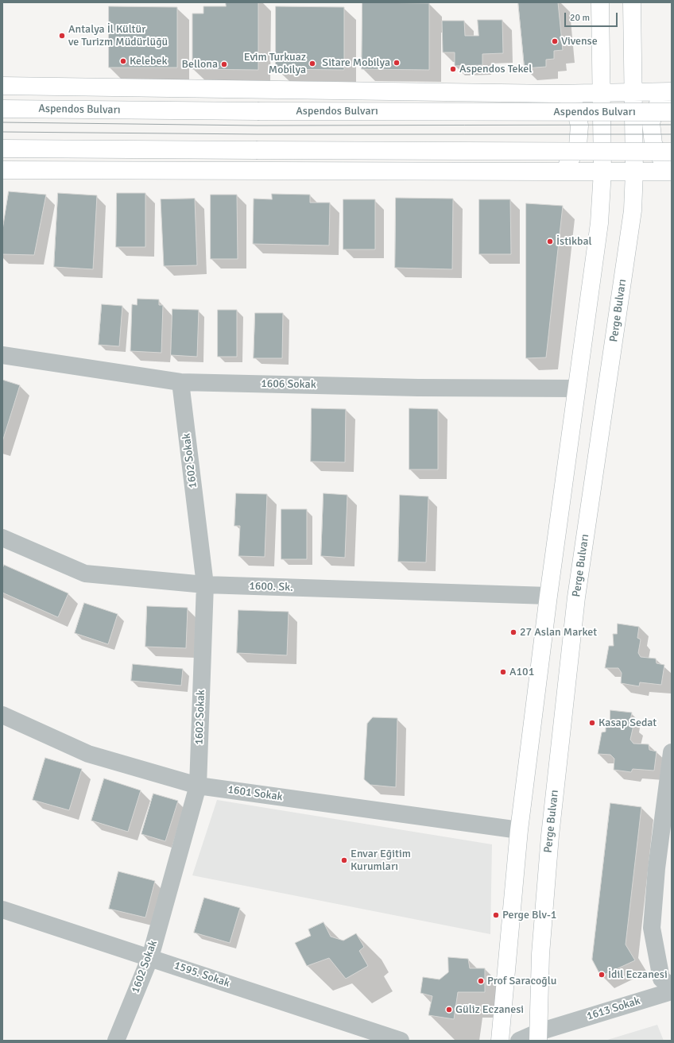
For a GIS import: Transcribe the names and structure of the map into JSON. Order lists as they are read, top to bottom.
{
  "streets": {
    "main road": ["Aspendos Bulvarı", "Perge Bulvarı"],
    "street": [
      "1606 Sokak",
      "1602 Sokak",
      "1600. Sk.",
      "1601 Sokak",
      "1595. Sokak",
      "1613 Sokak"
    ]
  },
  "crossings": [
    ["Perge Bulvarı", "1613 Sokak"],
    ["1606 Sokak", "1602 Sokak"],
    ["1602 Sokak", "1600. Sk."],
    ["1602 Sokak", "1601 Sokak"],
    ["1602 Sokak", "1595. Sokak"]
  ],
  "places": [
    "Antalya İl Kültür ve Turizm Müdürlüğü",
    "Vivense",
    "Kelebek",
    "Sitare Mobilya",
    "Evim Turkuaz Mobilya",
    "Bellona",
    "Aspendos Tekel",
    "İstikbal",
    "27 Aslan Market",
    "A101",
    "Kasap Sedat",
    "Envar Eğitim Kurumları",
    "Perge Blv-1",
    "İdil Eczanesi",
    "Prof Saracoğlu",
    "Güliz Eczanesi"
  ],
  "scale_bar": "20 m"
}
